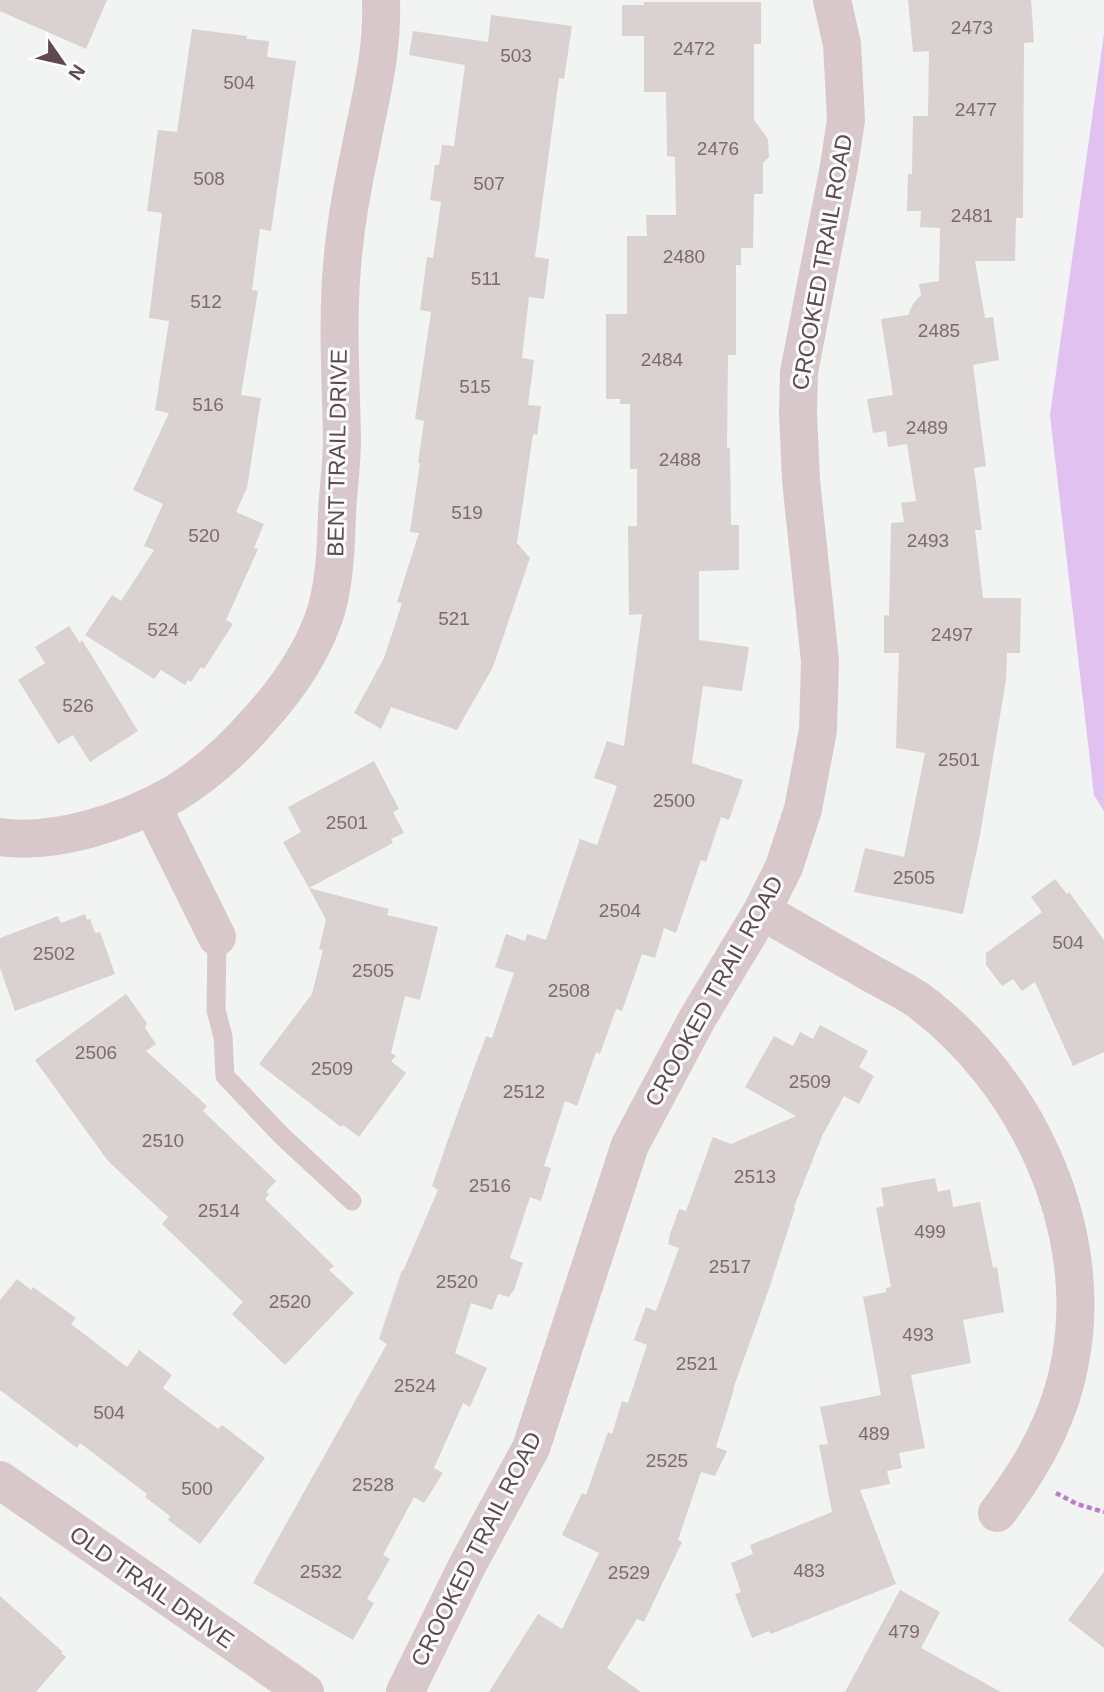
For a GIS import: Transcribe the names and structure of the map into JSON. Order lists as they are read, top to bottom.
{
  "streets": {
    "street": ["CROOKED TRAIL ROAD", "BENT TRAIL DRIVE", "OLD TRAIL DRIVE"]
  },
  "house_numbers": [
    "2473",
    "2472",
    "503",
    "504",
    "2477",
    "2476",
    "508",
    "507",
    "2481",
    "2480",
    "511",
    "512",
    "2485",
    "2484",
    "515",
    "516",
    "2489",
    "2488",
    "519",
    "520",
    "2493",
    "521",
    "524",
    "2497",
    "526",
    "2501",
    "2500",
    "2501",
    "2505",
    "2504",
    "504",
    "2502",
    "2505",
    "2508",
    "2506",
    "2509",
    "2509",
    "2512",
    "2510",
    "2513",
    "2516",
    "2514",
    "499",
    "2517",
    "2520",
    "2520",
    "493",
    "2521",
    "2524",
    "504",
    "489",
    "2525",
    "2528",
    "500",
    "483",
    "2532",
    "2529",
    "479"
  ],
  "north": "bottom right"
}
